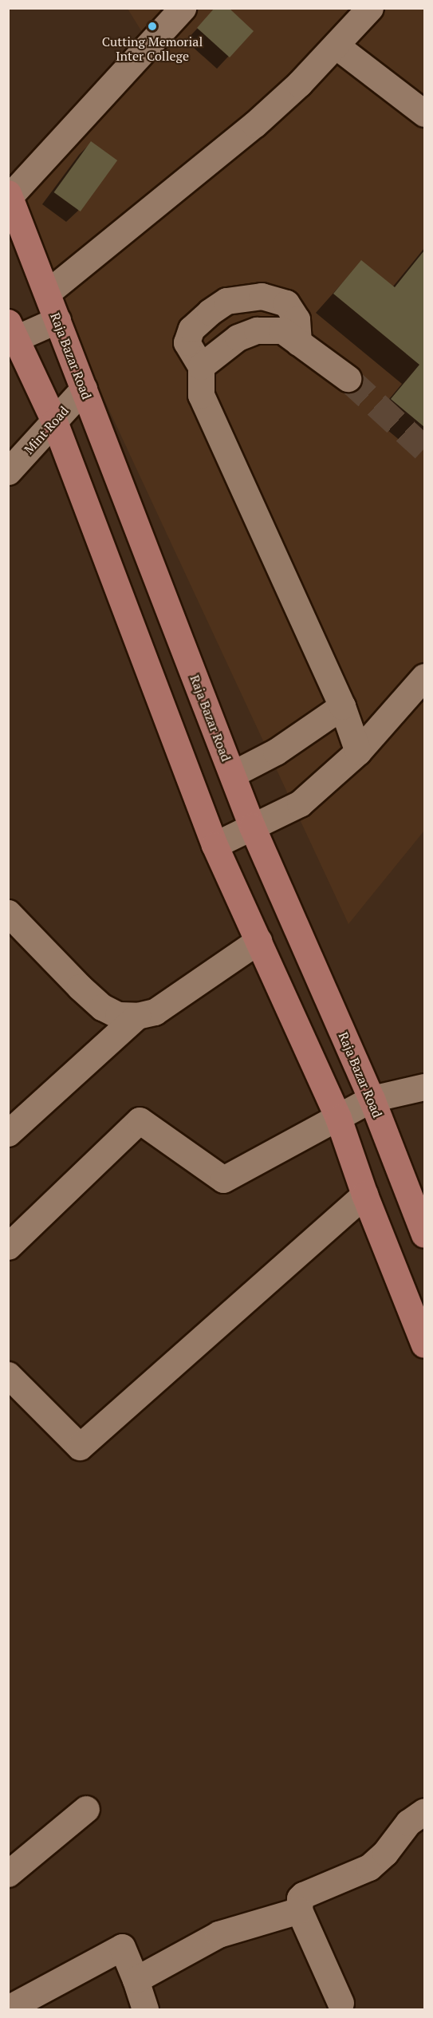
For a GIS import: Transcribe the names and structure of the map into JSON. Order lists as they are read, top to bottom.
{
  "streets": {
    "main road": ["Raja Bazar Road"],
    "street": ["Mint Road"]
  },
  "crossings": [
    ["Raja Bazar Road", "Mint Road"]
  ],
  "places": ["Cutting Memorial Inter College"]
}
